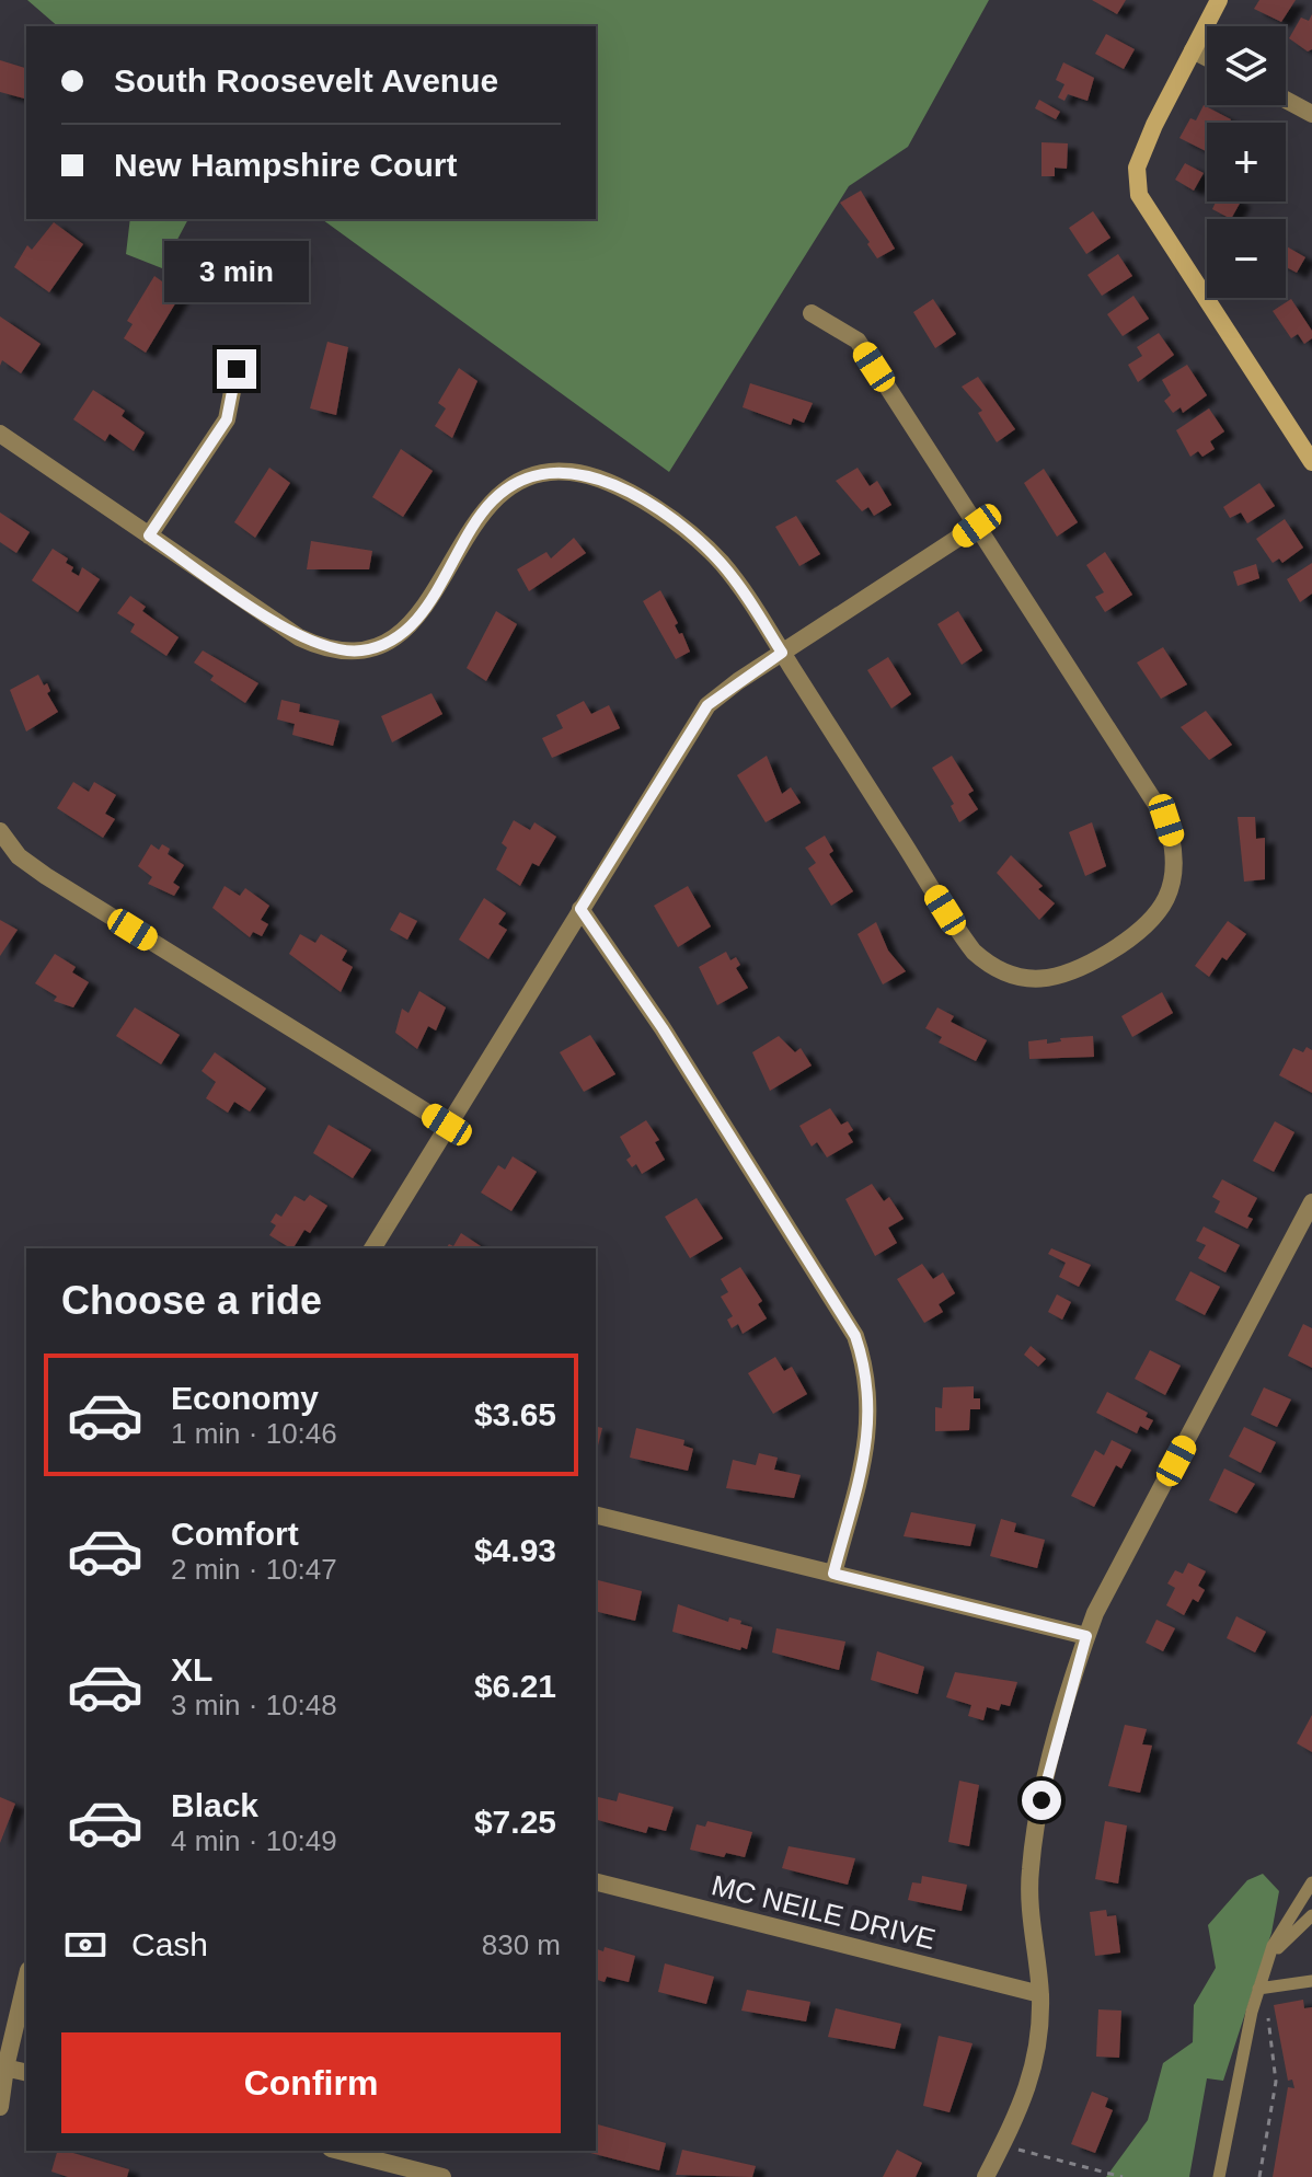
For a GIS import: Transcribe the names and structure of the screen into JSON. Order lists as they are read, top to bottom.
{
  "streets": {
    "street": ["MC NEILE DRIVE"]
  },
  "page": {
    "map_buttons": ["+", "−"],
    "banner": ["South Roosevelt Avenue", "New Hampshire Court"],
    "bubble": "3 min",
    "heading": "Choose a ride",
    "list": [
      {
        "name": "Economy",
        "note": "1 min · 10:46",
        "value": "$3.65"
      },
      {
        "name": "Comfort",
        "note": "2 min · 10:47",
        "value": "$4.93"
      },
      {
        "name": "XL",
        "note": "3 min · 10:48",
        "value": "$6.21"
      },
      {
        "name": "Black",
        "note": "4 min · 10:49",
        "value": "$7.25"
      }
    ],
    "pay": ["Cash", "830 m"],
    "buttons": "Confirm"
  }
}
